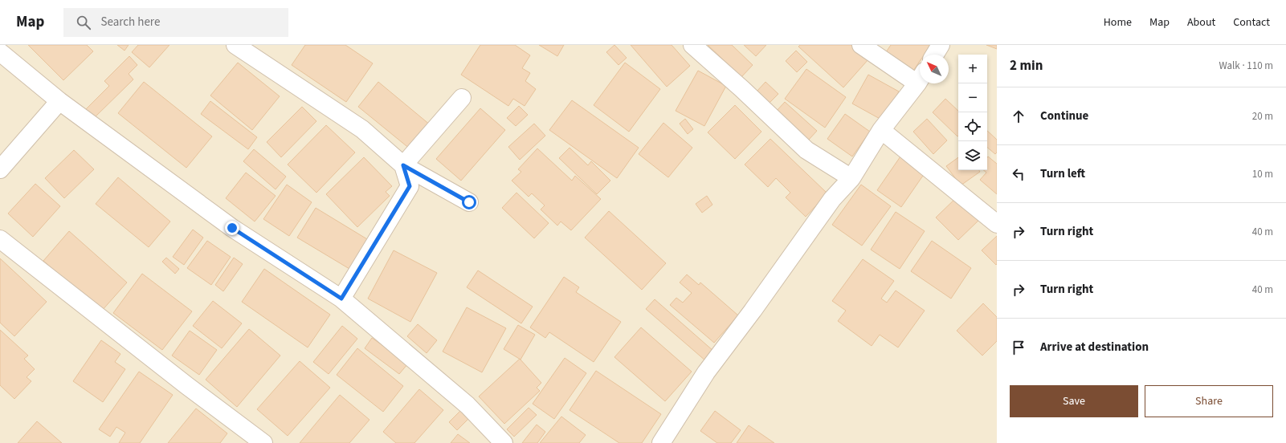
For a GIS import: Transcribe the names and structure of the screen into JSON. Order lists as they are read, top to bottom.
{
  "north": "top left",
  "page": {
    "header": "Map",
    "search": "Search here",
    "nav": [
      "Home",
      "Map",
      "About",
      "Contact"
    ],
    "heading": ["2 min", "Walk · 110 m"],
    "map_buttons": ["+", "−"],
    "list": [
      ["Continue", "20 m"],
      ["Turn left", "10 m"],
      ["Turn right", "40 m"],
      ["Turn right", "40 m"],
      "Arrive at destination"
    ],
    "buttons": ["Save", "Share"]
  }
}
